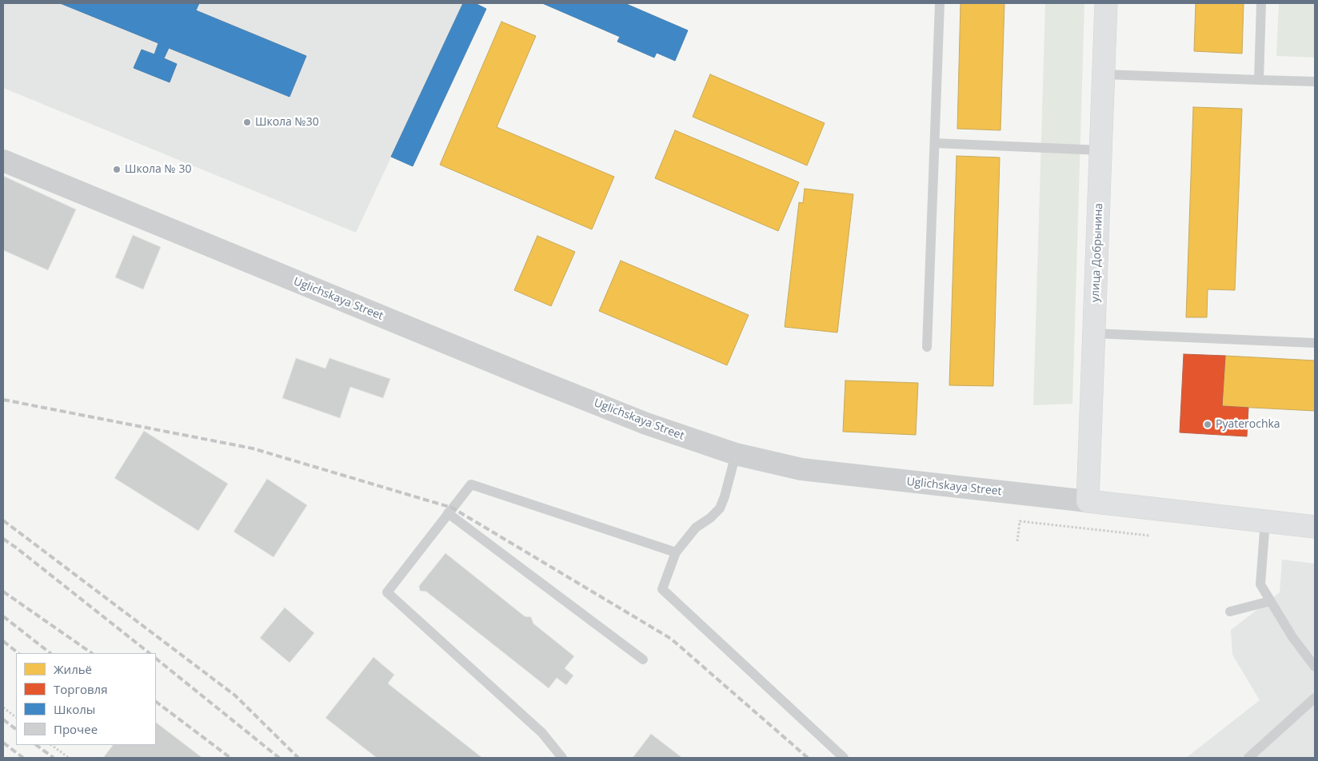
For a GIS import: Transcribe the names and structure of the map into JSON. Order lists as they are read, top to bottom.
{
  "streets": {
    "main road": ["улица Добрынина", "Uglichskaya Street"]
  },
  "crossings": [
    ["улица Добрынина", "Uglichskaya Street"]
  ],
  "places": ["Школа №30", "Школа № 30", "Pyaterochka"],
  "legend": [
    "Жильё",
    "Торговля",
    "Школы",
    "Прочее"
  ]
}
